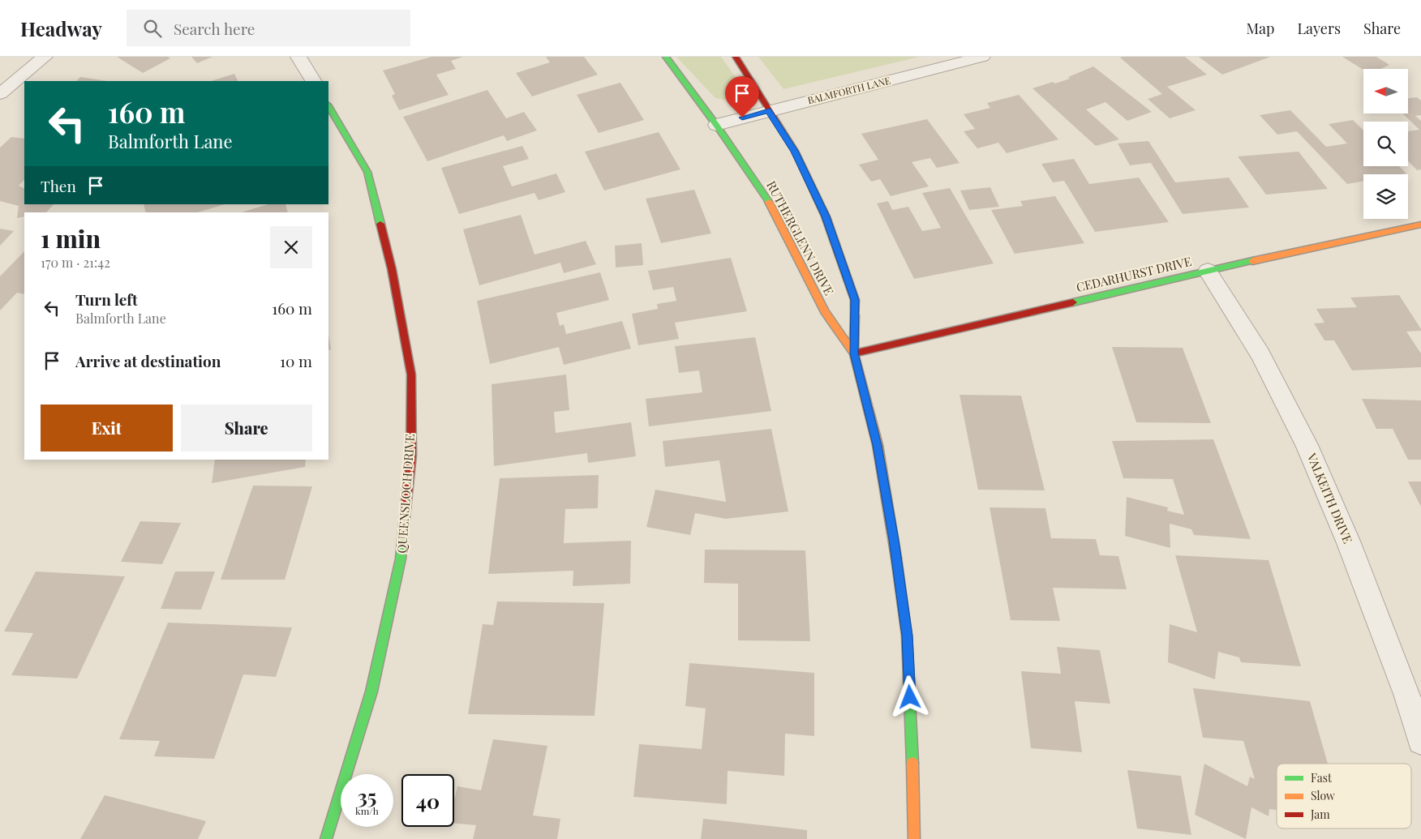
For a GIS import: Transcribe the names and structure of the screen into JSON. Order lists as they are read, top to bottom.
{
  "streets": {
    "street": [
      "BALMFORTH LANE",
      "RUTHERGLENN DRIVE",
      "CEDARHURST DRIVE",
      "QUEENSLOCH DRIVE",
      "VALKEITH DRIVE"
    ]
  },
  "crossings": [
    ["BALMFORTH LANE", "RUTHERGLENN DRIVE"],
    ["RUTHERGLENN DRIVE", "CEDARHURST DRIVE"],
    ["CEDARHURST DRIVE", "VALKEITH DRIVE"]
  ],
  "legend": ["Fast", "Slow", "Jam"],
  "north": "left",
  "page": {
    "header": "Headway",
    "search": "Search here",
    "nav": ["Map", "Layers", "Share"],
    "turn": ["160 m", "Balmforth Lane"],
    "then": "Then",
    "heading": ["1 min", "170 m · 21:42"],
    "list": [
      {
        "name": "Turn left",
        "note": "Balmforth Lane",
        "value": "160 m"
      },
      {
        "name": "Arrive at destination",
        "value": "10 m"
      }
    ],
    "buttons": ["Exit", "Share"],
    "speed": "35 km/h",
    "limit": "40"
  }
}
